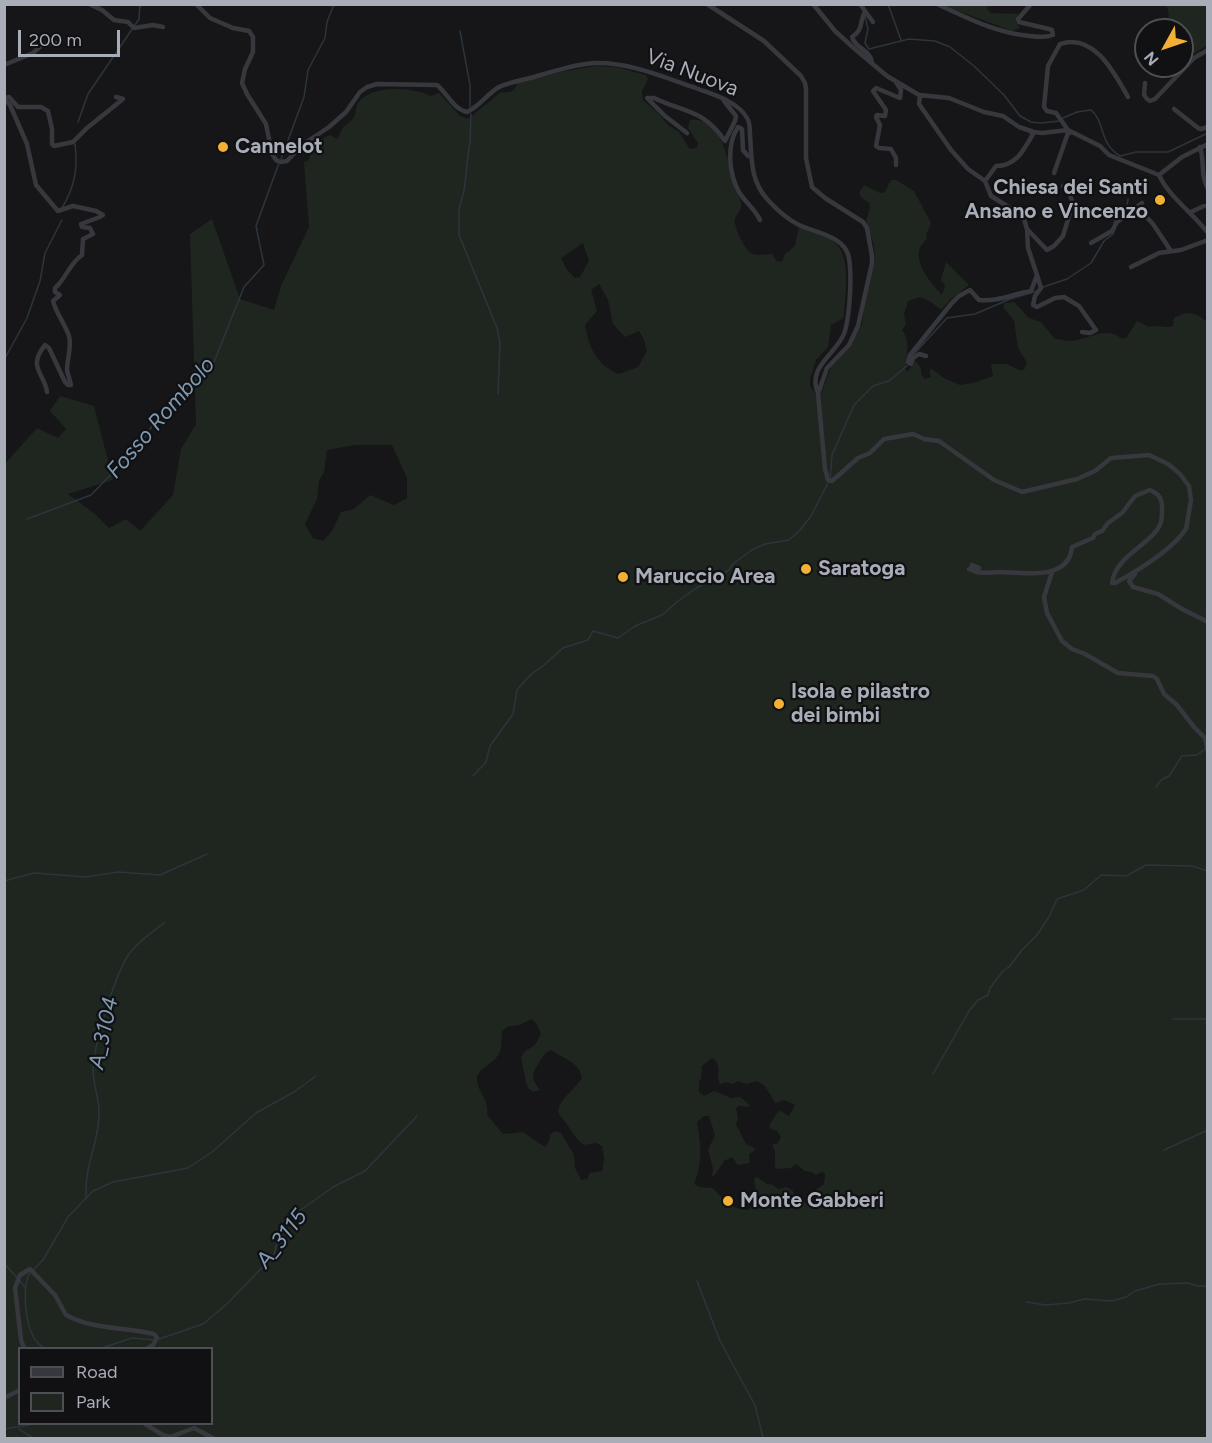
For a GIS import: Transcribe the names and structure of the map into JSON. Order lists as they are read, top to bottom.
{
  "streets": {
    "street": ["Via Nuova"]
  },
  "water": ["Fosso Rombolo", "A_3104", "A_3115"],
  "places": [
    "Cannelot",
    "Chiesa dei Santi Ansano e Vincenzo",
    "Saratoga",
    "Maruccio Area",
    "Isola e pilastro dei bimbi",
    "Monte Gabberi"
  ],
  "legend": ["Road", "Park"],
  "scale_bar": "200 m",
  "north": "bottom left"
}
